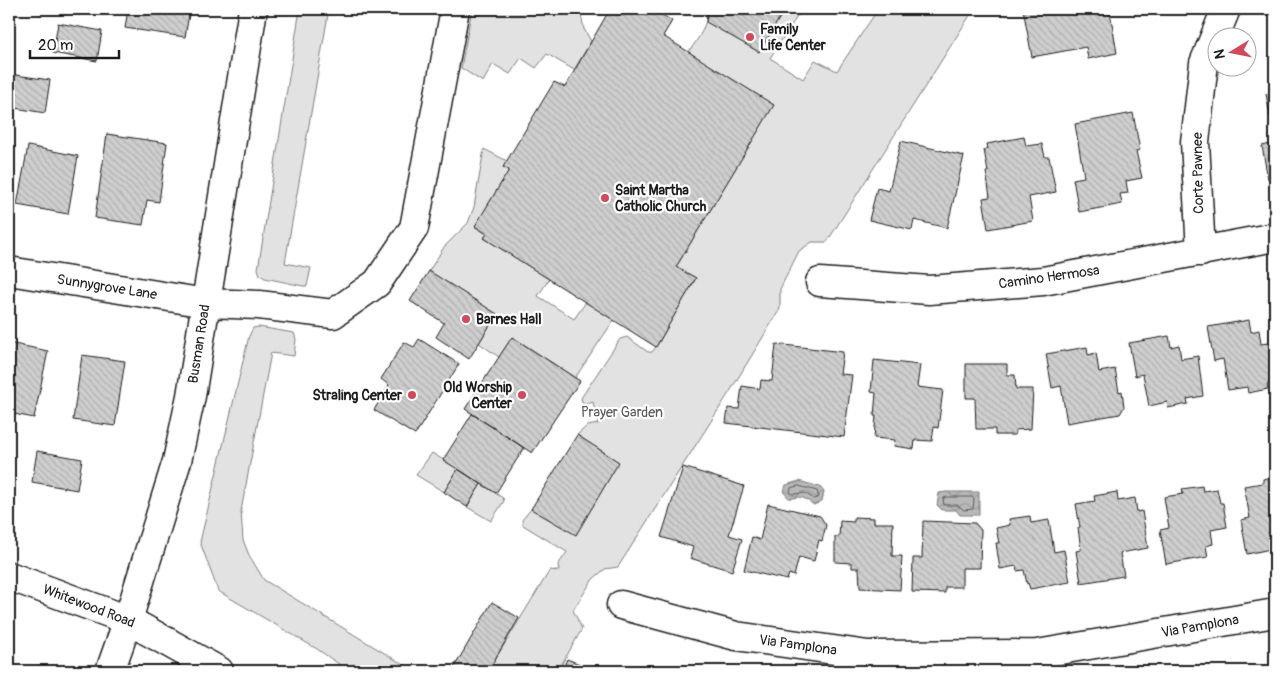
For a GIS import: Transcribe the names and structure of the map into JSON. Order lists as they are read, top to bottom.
{
  "streets": {
    "street": [
      "Corte Pawnee",
      "Camino Hermosa",
      "Sunnygrove Lane",
      "Busman Road",
      "Whitewood Road",
      "Via Pamplona"
    ]
  },
  "crossings": [
    ["Corte Pawnee", "Camino Hermosa"],
    ["Sunnygrove Lane", "Busman Road"],
    ["Busman Road", "Whitewood Road"]
  ],
  "parks": ["Prayer Garden"],
  "places": [
    "Family Life Center",
    "Saint Martha Catholic Church",
    "Barnes Hall",
    "Straling Center",
    "Old Worship Center"
  ],
  "scale_bar": "20 m",
  "north": "left"
}
